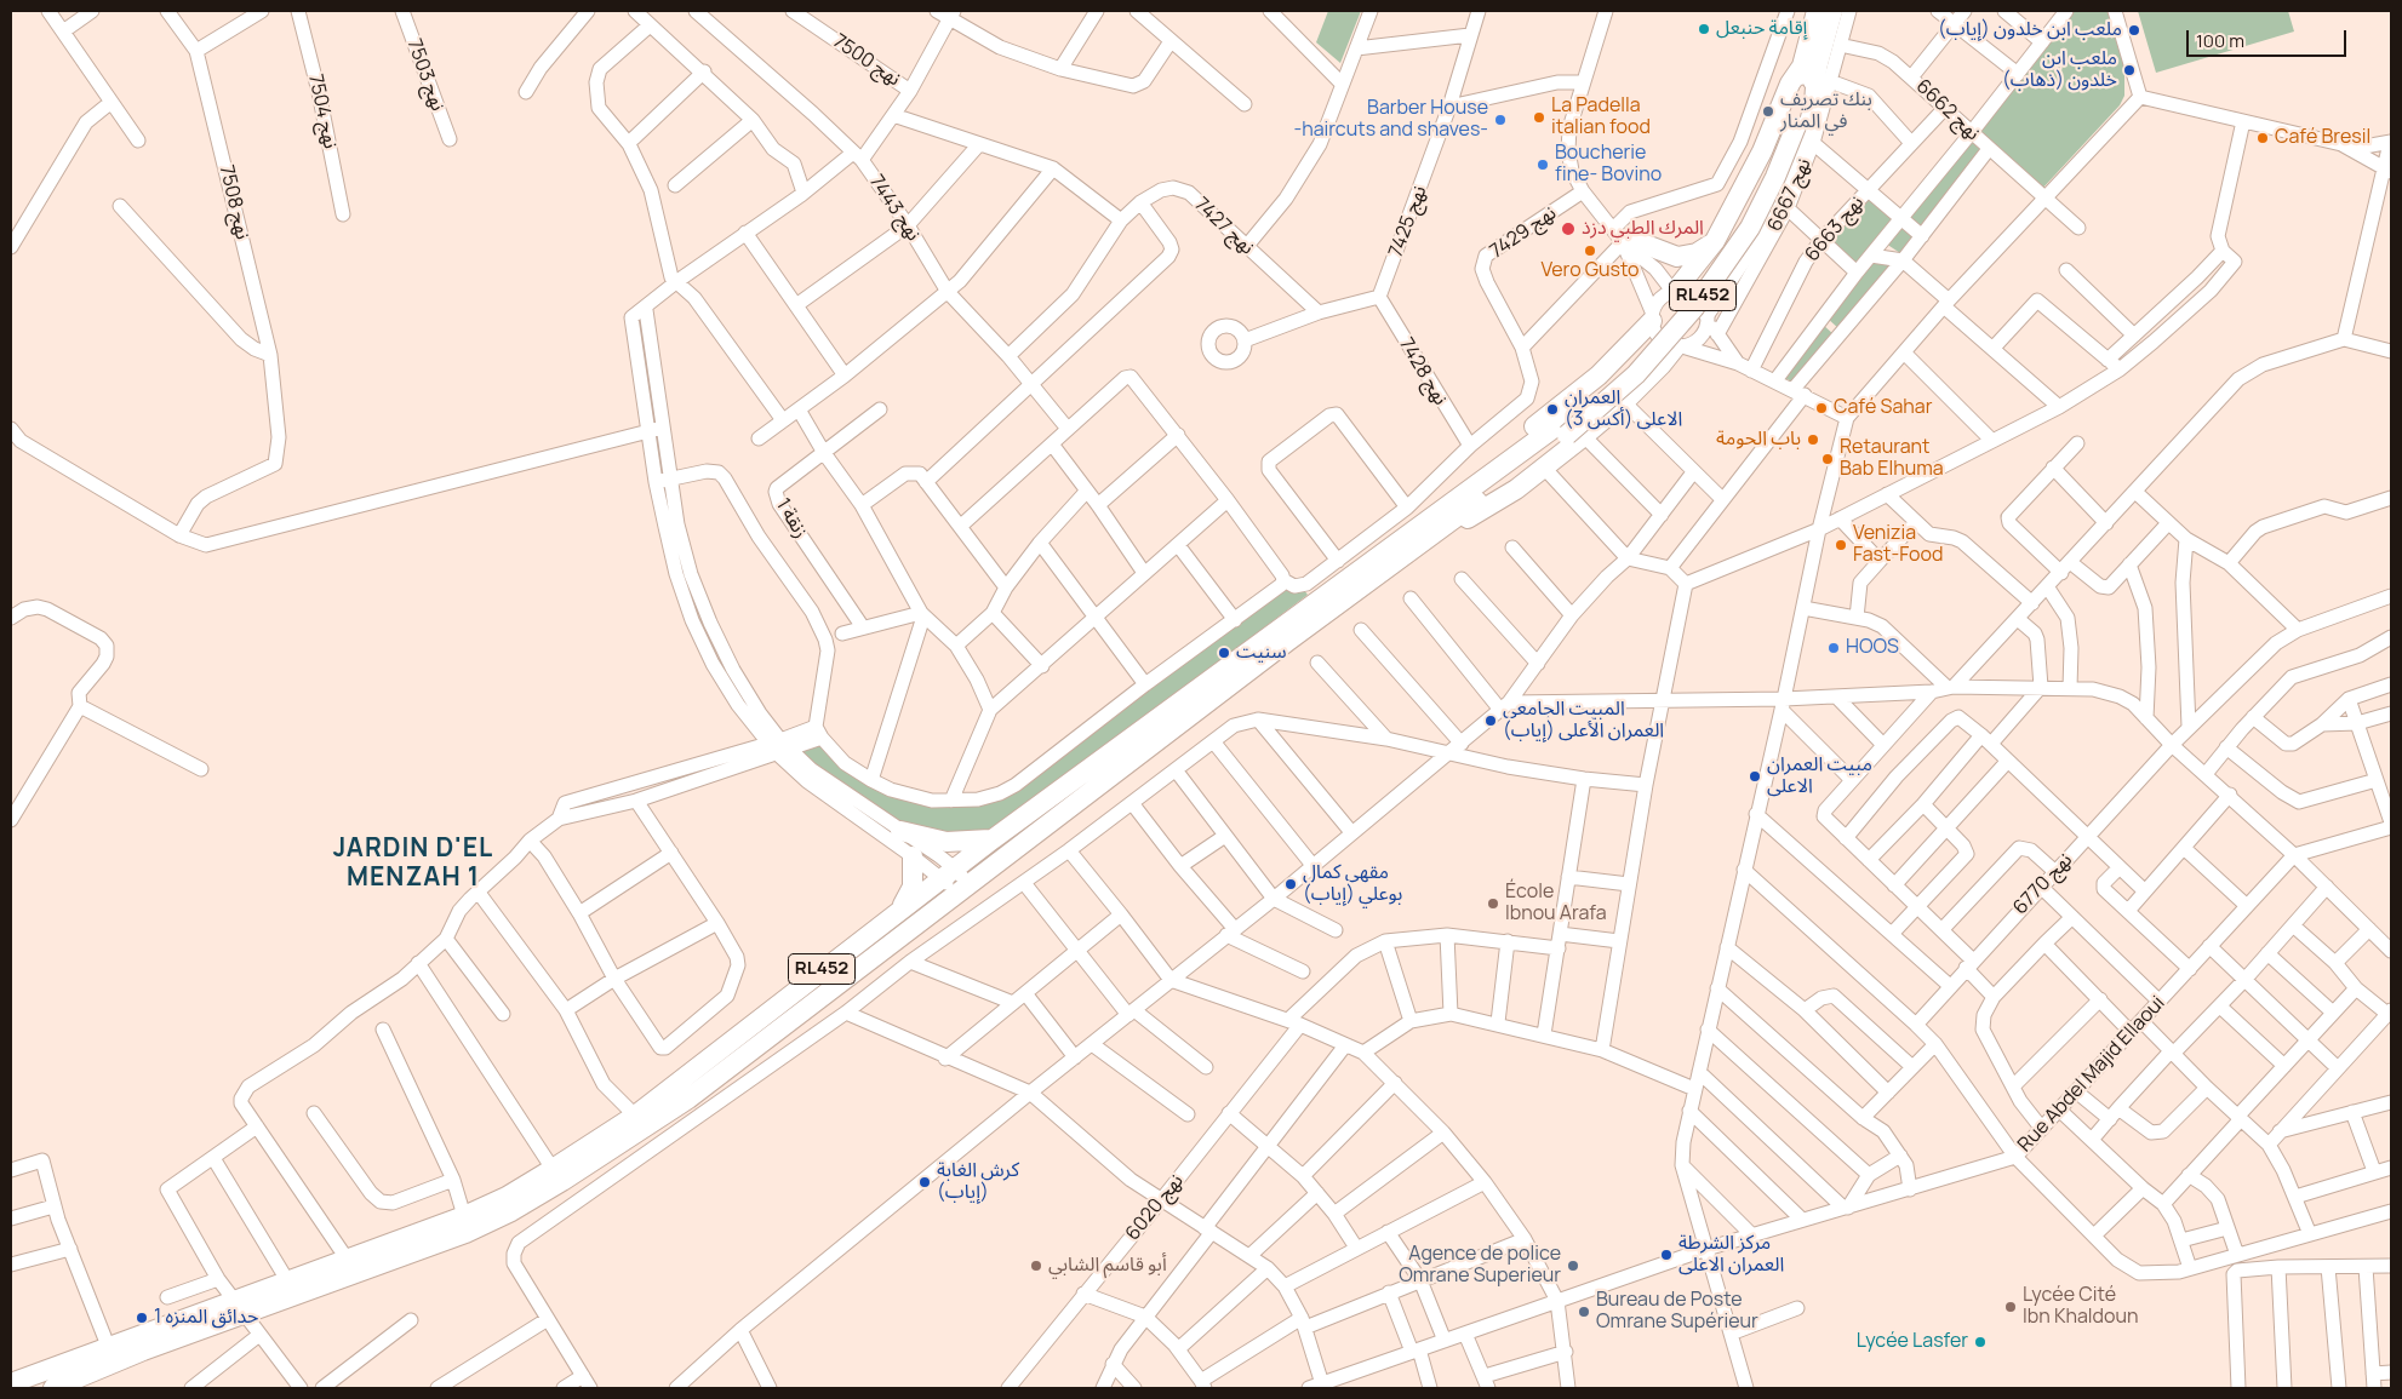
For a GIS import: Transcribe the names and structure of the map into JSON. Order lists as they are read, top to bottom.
{
  "streets": {
    "highway": ["RL452"],
    "street": [
      "نهج 7500",
      "نهج 7503",
      "نهج 6662",
      "نهج 7504",
      "نهج 6667",
      "نهج 7508",
      "نهج 7443",
      "نهج 7425",
      "نهج 7427",
      "نهج 6663",
      "نهج 7429",
      "نهج 7428",
      "زنقة 1",
      "نهج 6770",
      "Rue Abdel Majid Ellaoui",
      "نهج 6020"
    ]
  },
  "crossings": [
    ["نهج 6662", "نهج 6667"],
    ["نهج 6662", "نهج 6663"],
    ["نهج 6667", "RL452"],
    ["نهج 7443", "نهج 7427"],
    ["نهج 7425", "نهج 7428"]
  ],
  "districts": ["JARDIN D'EL MENZAH 1"],
  "places": [
    "إقامة حنبعل",
    "ملعب ابن خلدون (إياب)",
    "ملعب ابن خلدون (ذهاب)",
    "بنك تصريف في المنار",
    "La Padella italian food",
    "Barber House -haircuts and shaves-",
    "Café Bresil",
    "Boucherie fine- Bovino",
    "المرك الطبي دزذ",
    "Vero Gusto",
    "Café Sahar",
    "العمران الاعلى (أكس 3)",
    "باب الحومة",
    "Retaurant Bab Elhuma",
    "Venizia Fast-Food",
    "HOOS",
    "سنيت",
    "المبيت الجامعي العمران الأعلى (إياب)",
    "مبيت العمران الاعلى",
    "مقهى كمال بوعلي (إياب)",
    "École Ibnou Arafa",
    "كرش الغابة (إياب)",
    "مركز الشرطة العمران الاعلى",
    "أبو قاسم الشابي",
    "Agence de police Omrane Superieur",
    "Lycée Cité Ibn Khaldoun",
    "Bureau de Poste Omrane Supérieur",
    "حدائق المنزه 1",
    "Lycée Lasfer"
  ],
  "scale_bar": "100 m"
}
